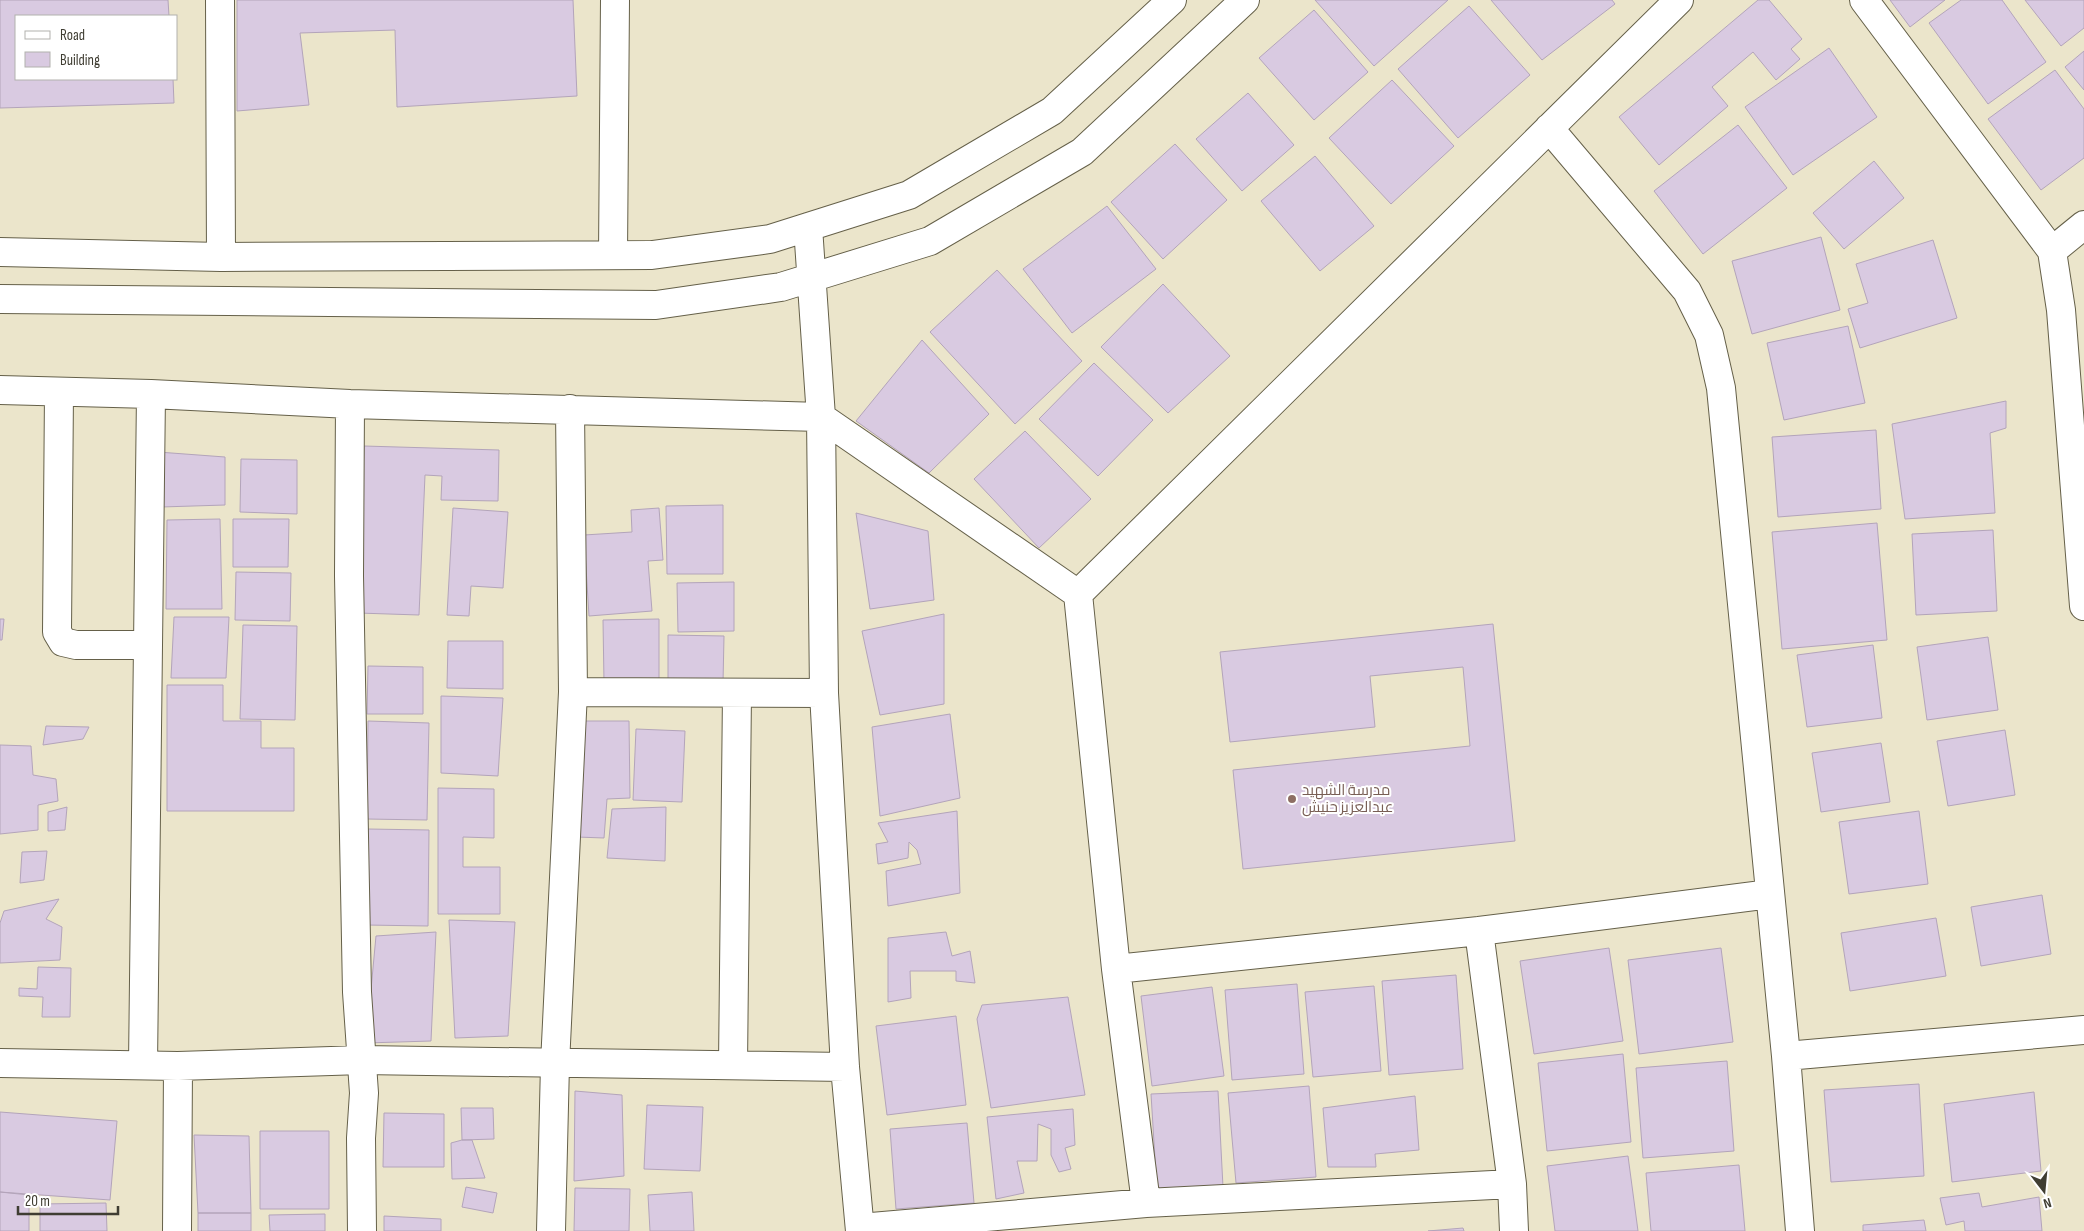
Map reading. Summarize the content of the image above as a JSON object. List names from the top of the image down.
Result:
{
  "places": ["مدرسة الشهيد عبدالعزيز حنيش"],
  "legend": ["Road", "Building"],
  "scale_bar": "20 m",
  "north": "bottom"
}
